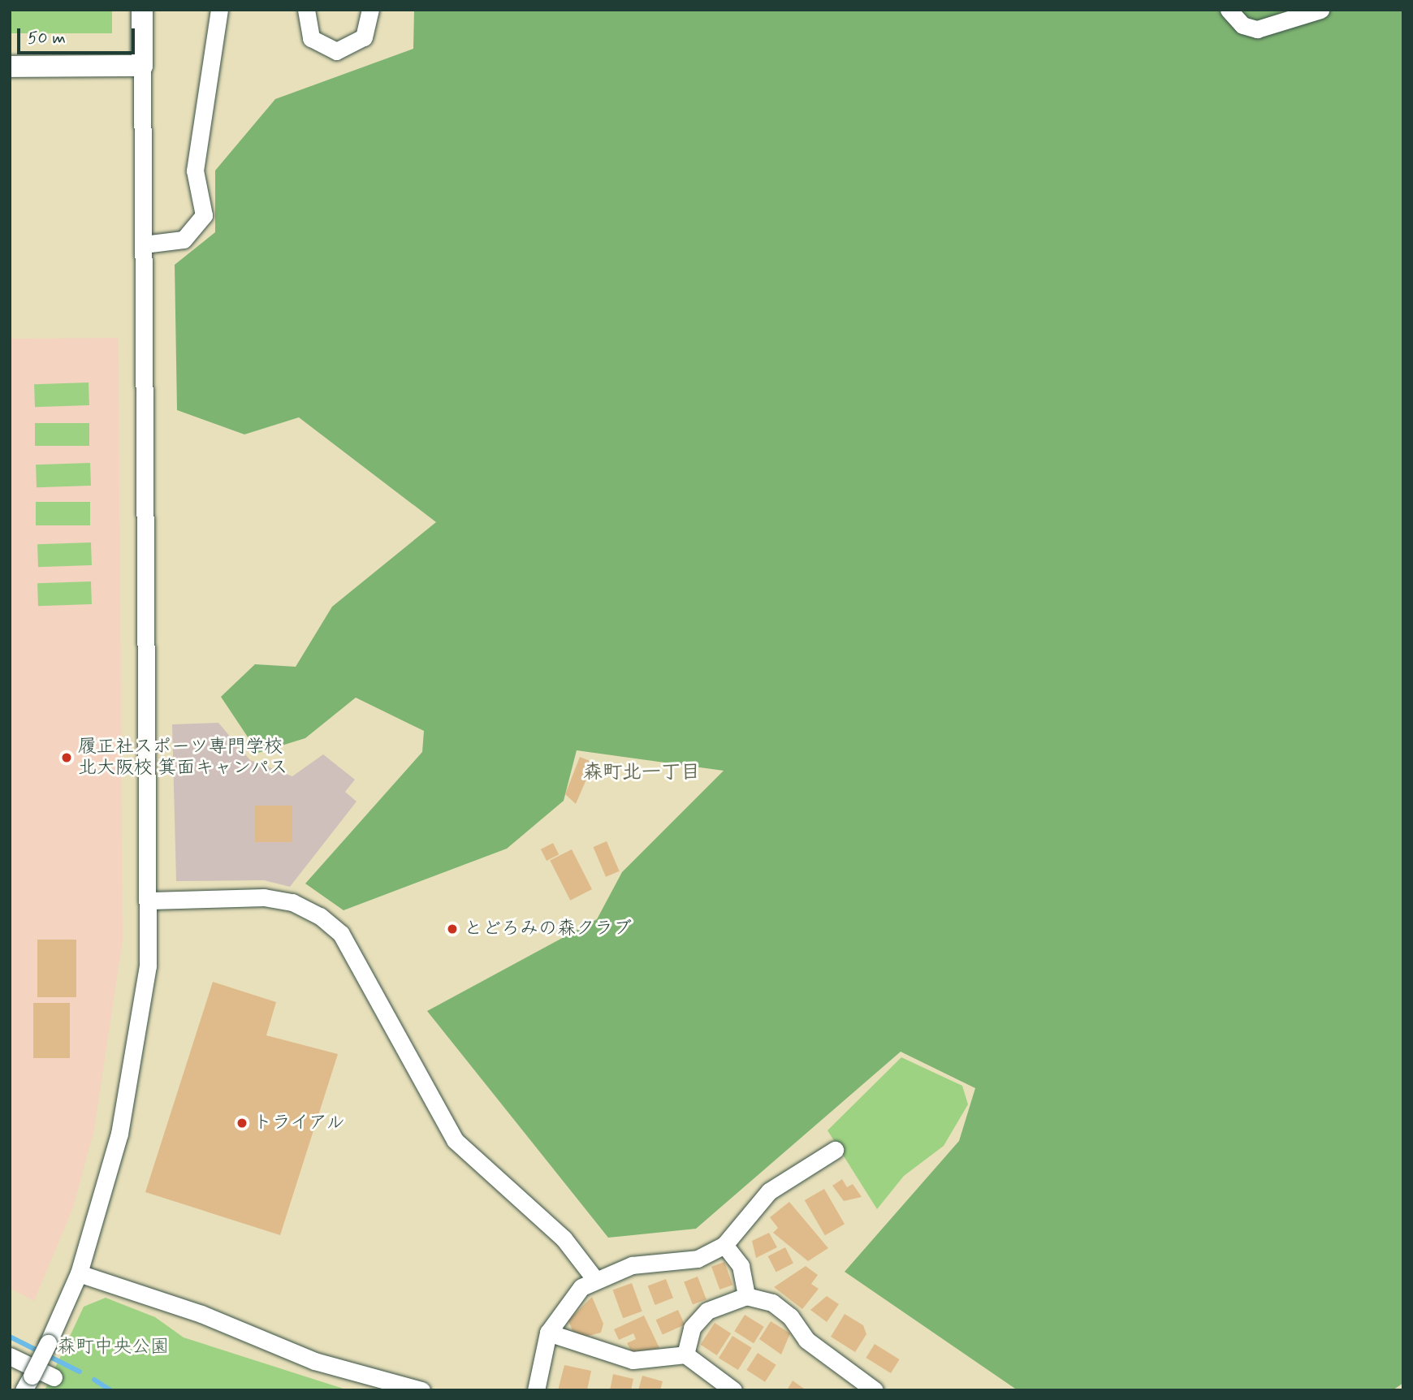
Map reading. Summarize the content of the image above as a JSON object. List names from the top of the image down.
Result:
{
  "districts": ["森町北一丁目"],
  "parks": ["森町中央公園"],
  "places": ["履正社スポーツ専門学校 北大阪校 箕面キャンパス", "とどろみの森クラブ", "トライアル"],
  "scale_bar": "50 m"
}
